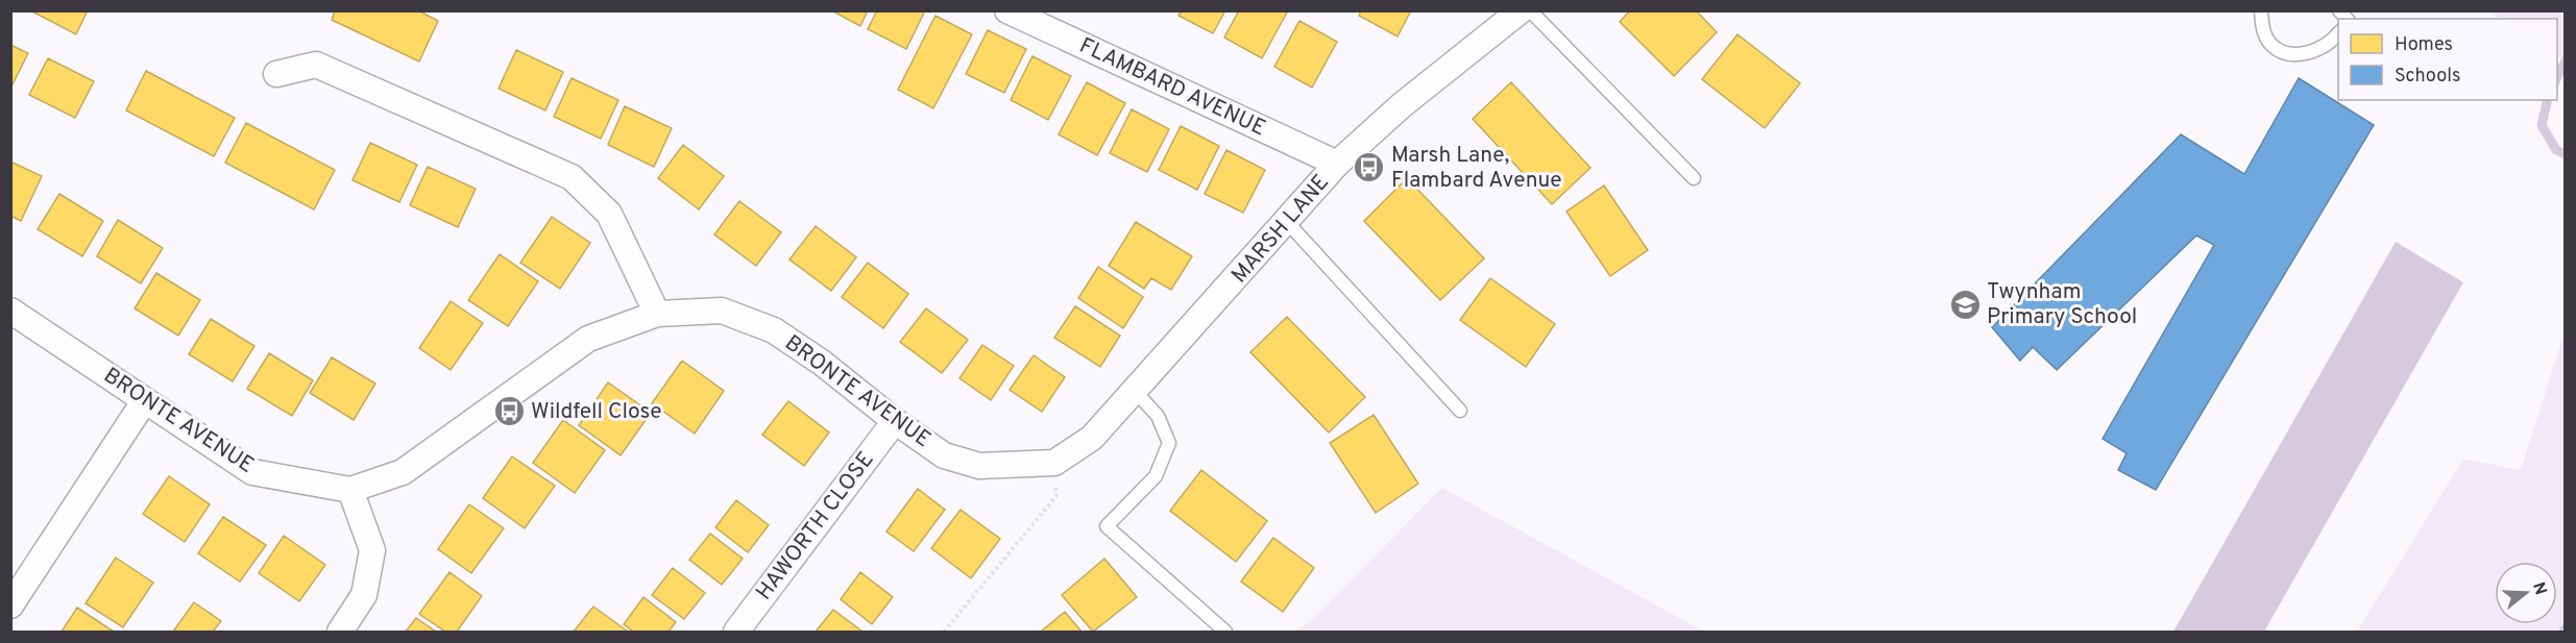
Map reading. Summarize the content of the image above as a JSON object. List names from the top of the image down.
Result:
{
  "streets": {
    "street": [
      "FLAMBARD AVENUE",
      "MARSH LANE",
      "BRONTE AVENUE",
      "HAWORTH CLOSE"
    ]
  },
  "crossings": [
    ["FLAMBARD AVENUE", "MARSH LANE"],
    ["MARSH LANE", "BRONTE AVENUE"],
    ["BRONTE AVENUE", "HAWORTH CLOSE"]
  ],
  "places": {
    "bus stop": ["Marsh Lane, Flambard Avenue", "Wildfell Close"],
    "school or university": ["Twynham Primary School"]
  },
  "legend": ["Homes", "Schools"],
  "north": "right"
}
